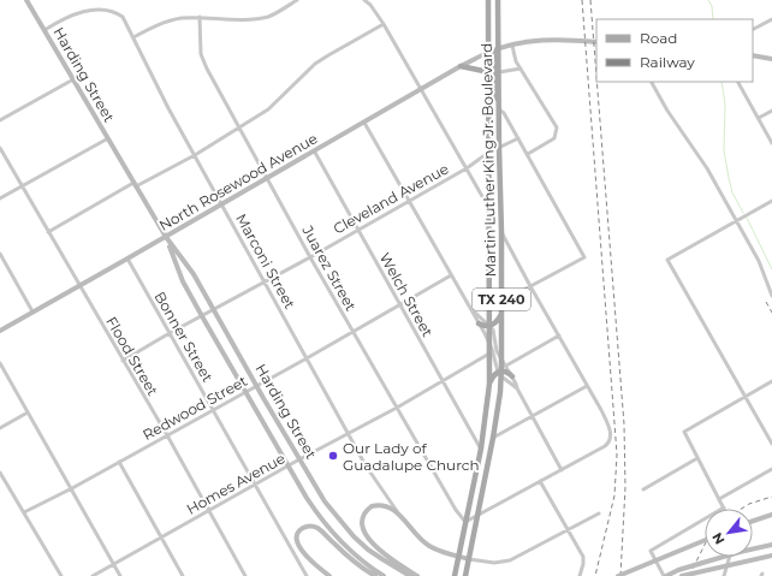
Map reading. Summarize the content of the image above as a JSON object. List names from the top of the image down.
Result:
{
  "streets": {
    "main road": ["Martin Luther King Jr. Boulevard", "TX 240"],
    "street": [
      "Harding Street",
      "North Rosewood Avenue",
      "Cleveland Avenue",
      "Marconi Street",
      "Juarez Street",
      "Welch Street",
      "Bonner Street",
      "Flood Street",
      "Redwood Street",
      "Homes Avenue"
    ]
  },
  "crossings": [
    ["Harding Street", "North Rosewood Avenue"],
    ["Harding Street", "Cleveland Avenue"],
    ["Harding Street", "Marconi Street"],
    ["Harding Street", "Redwood Street"],
    ["Harding Street", "Homes Avenue"],
    ["Martin Luther King Jr. Boulevard", "North Rosewood Avenue"],
    ["Martin Luther King Jr. Boulevard", "Cleveland Avenue"],
    ["Martin Luther King Jr. Boulevard", "Marconi Street"],
    ["Martin Luther King Jr. Boulevard", "Juarez Street"],
    ["Martin Luther King Jr. Boulevard", "Welch Street"],
    ["Martin Luther King Jr. Boulevard", "Homes Avenue"],
    ["North Rosewood Avenue", "Marconi Street"],
    ["North Rosewood Avenue", "Juarez Street"],
    ["North Rosewood Avenue", "Welch Street"],
    ["North Rosewood Avenue", "Bonner Street"],
    ["North Rosewood Avenue", "Flood Street"],
    ["Cleveland Avenue", "Marconi Street"],
    ["Cleveland Avenue", "Juarez Street"],
    ["Cleveland Avenue", "Welch Street"],
    ["Cleveland Avenue", "Bonner Street"],
    ["Cleveland Avenue", "Flood Street"],
    ["Marconi Street", "Redwood Street"],
    ["Marconi Street", "Homes Avenue"],
    ["Juarez Street", "Redwood Street"],
    ["Juarez Street", "Homes Avenue"],
    ["Welch Street", "Redwood Street"],
    ["Welch Street", "Homes Avenue"],
    ["Bonner Street", "Redwood Street"],
    ["Bonner Street", "Homes Avenue"],
    ["Flood Street", "Redwood Street"],
    ["Flood Street", "Homes Avenue"]
  ],
  "places": ["Our Lady of Guadalupe Church"],
  "legend": ["Road", "Railway"],
  "north": "bottom left"
}
